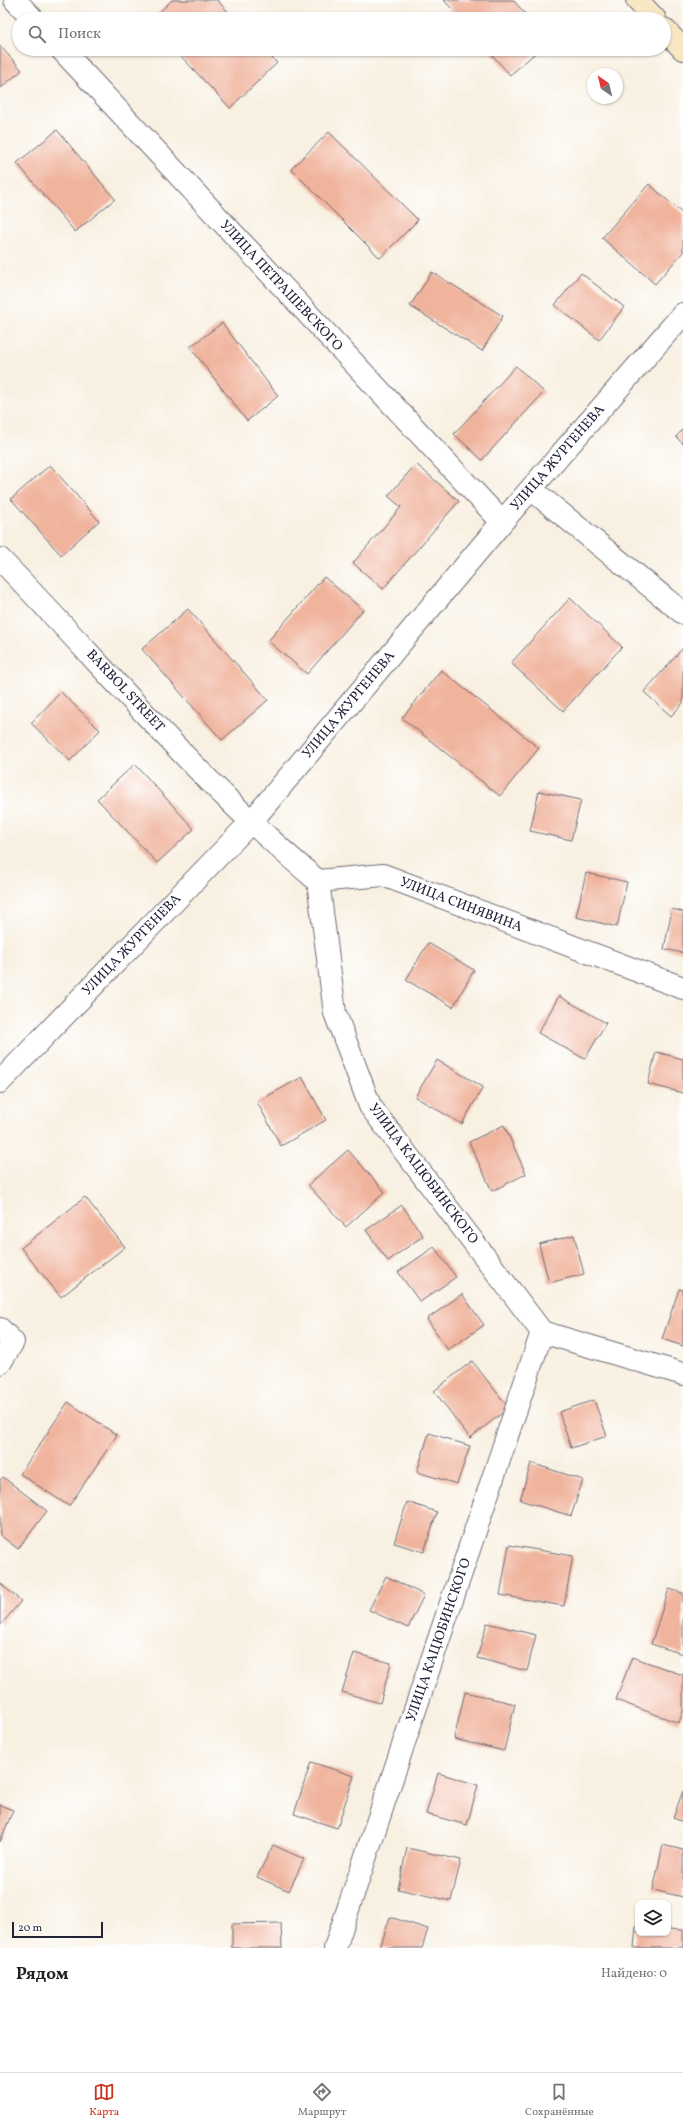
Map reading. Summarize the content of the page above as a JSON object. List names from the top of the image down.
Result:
{
  "streets": {
    "street": [
      "УЛИЦА ПЕТРАШЕВСКОГО",
      "УЛИЦА ЖУРГЕНЕВА",
      "BARBOL STREET",
      "УЛИЦА СИНЯВИНА",
      "УЛИЦА КАЦЮБИНСКОГО"
    ]
  },
  "crossings": [
    ["УЛИЦА ПЕТРАШЕВСКОГО", "УЛИЦА ЖУРГЕНЕВА"],
    ["УЛИЦА ЖУРГЕНЕВА", "BARBOL STREET"],
    ["УЛИЦА СИНЯВИНА", "УЛИЦА КАЦЮБИНСКОГО"]
  ],
  "scale_bar": "20 m",
  "north": "top left",
  "page": {
    "search": "Поиск",
    "scale": "20 m",
    "heading": ["Рядом", "Найдено: 0"],
    "nav": ["Карта", "Маршрут", "Сохранённые"]
  }
}
